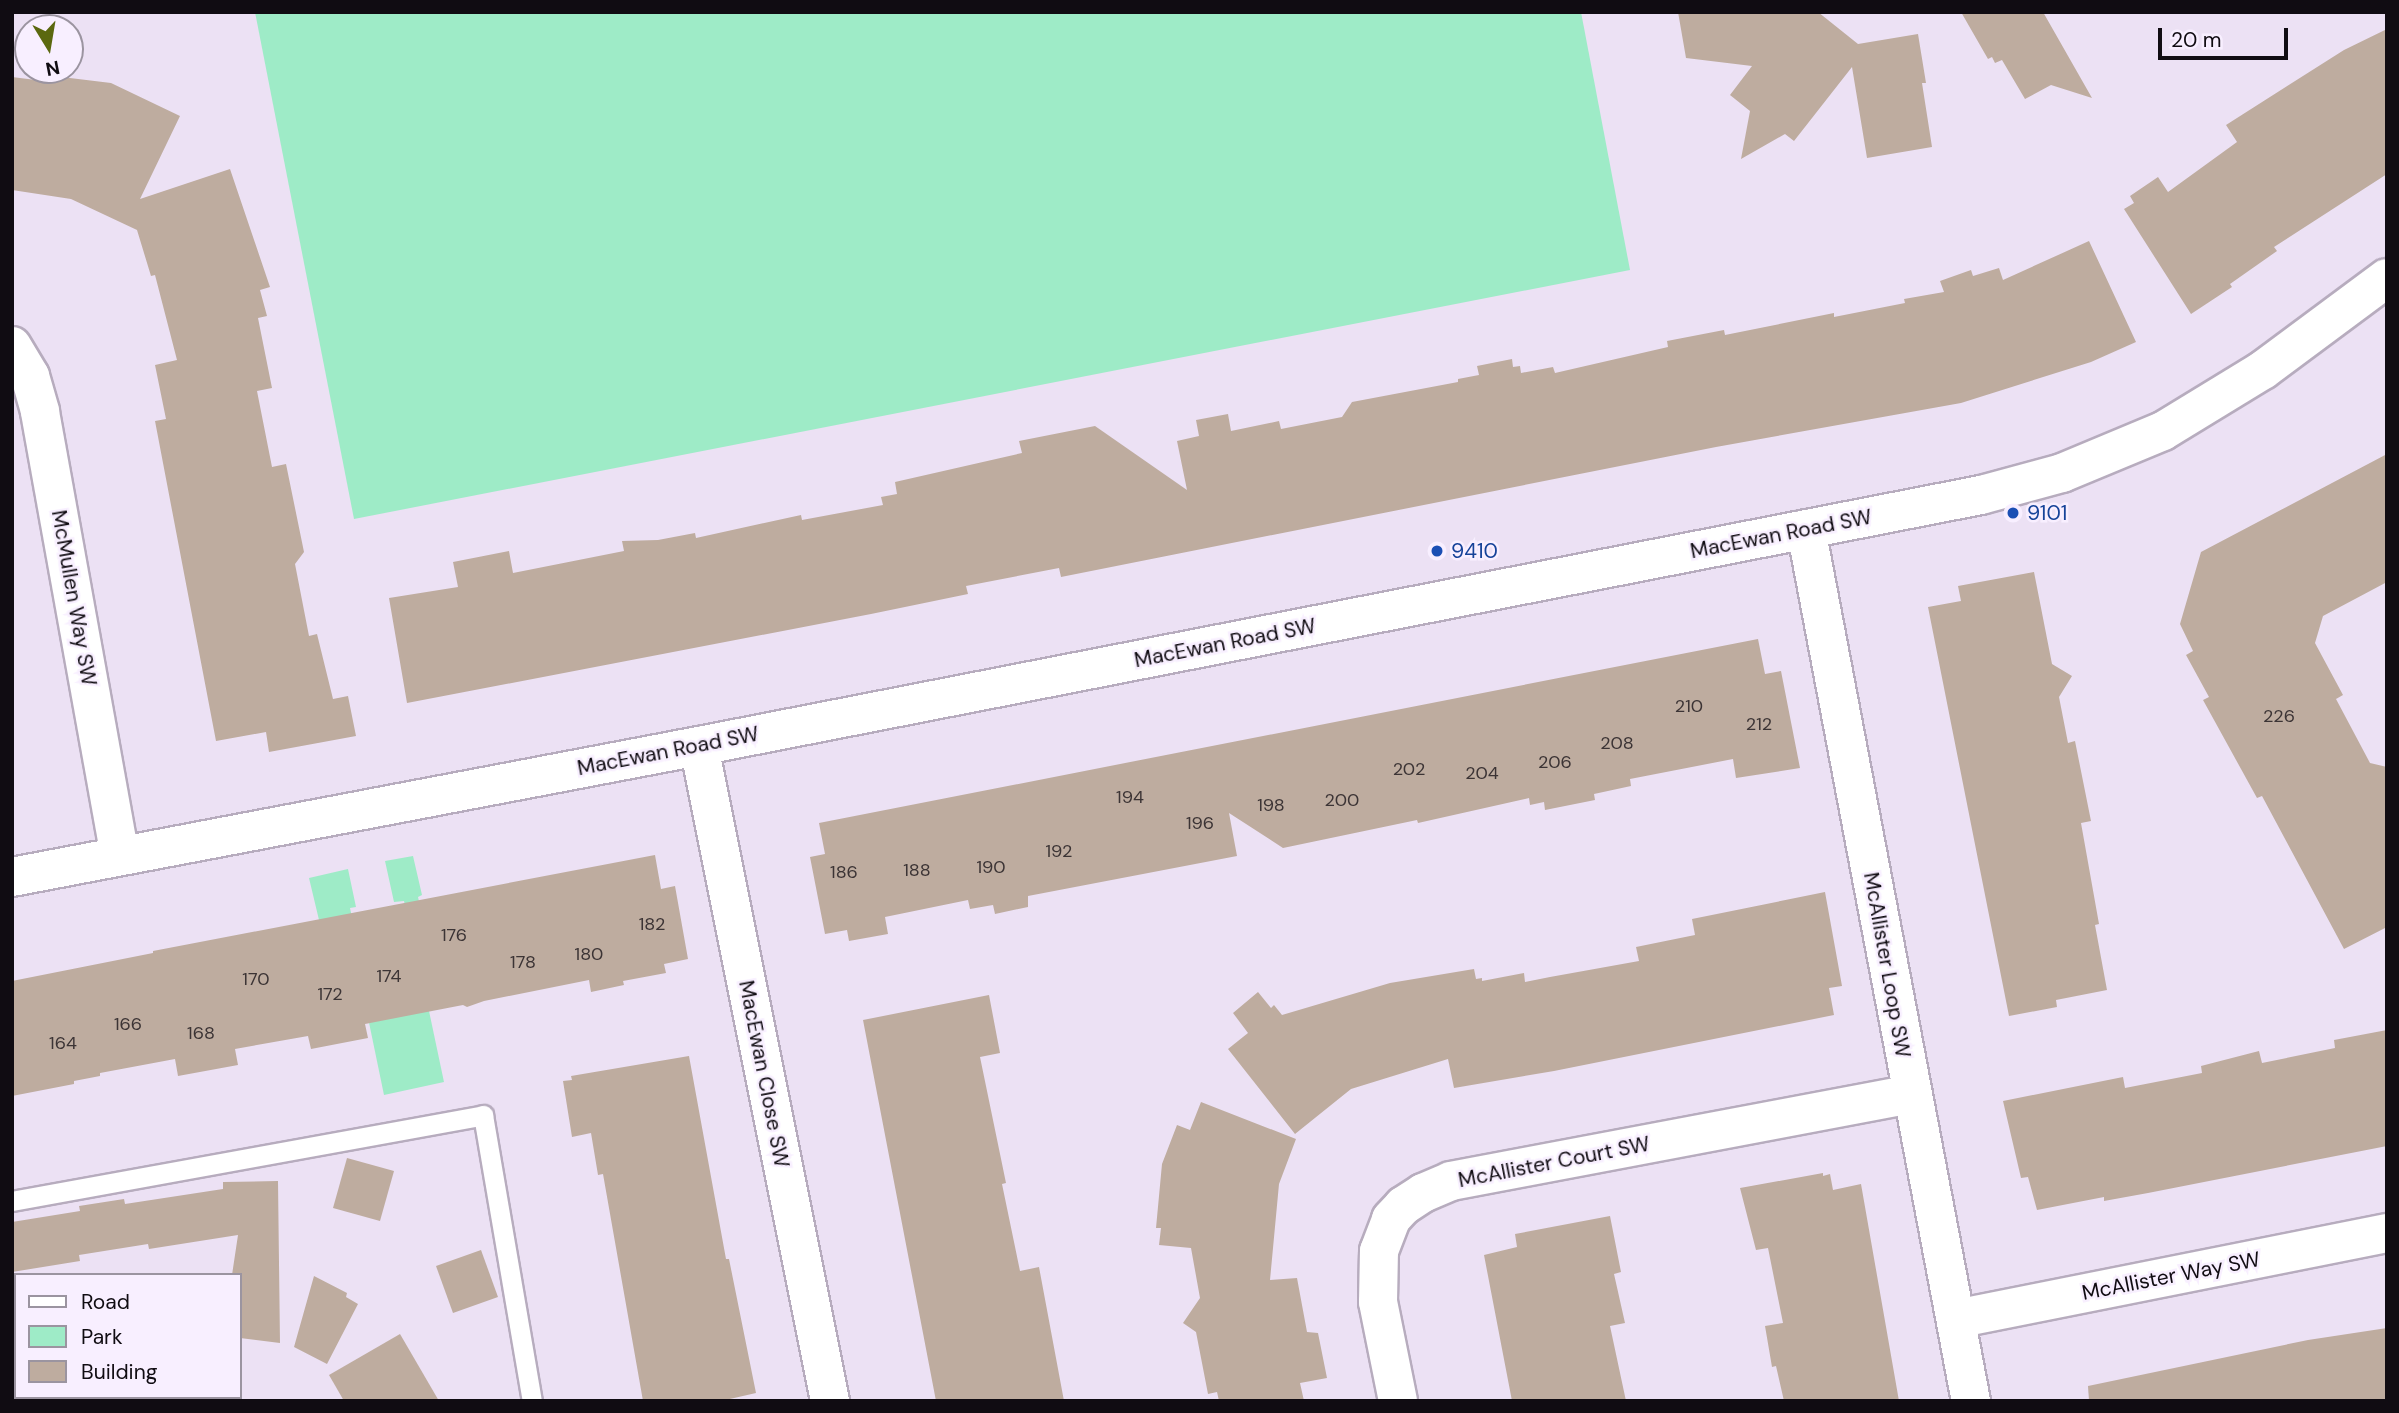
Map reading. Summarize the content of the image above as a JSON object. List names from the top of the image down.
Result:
{
  "streets": {
    "street": [
      "MacEwan Road SW",
      "McMullen Way SW",
      "McAllister Loop SW",
      "MacEwan Close SW",
      "McAllister Court SW",
      "McAllister Way SW"
    ]
  },
  "crossings": [
    ["MacEwan Road SW", "McMullen Way SW"],
    ["MacEwan Road SW", "McAllister Loop SW"],
    ["MacEwan Road SW", "MacEwan Close SW"],
    ["McAllister Loop SW", "McAllister Court SW"],
    ["McAllister Loop SW", "McAllister Way SW"]
  ],
  "places": ["9101", "9410"],
  "house_numbers": [
    "210",
    "226",
    "212",
    "208",
    "206",
    "202",
    "204",
    "194",
    "200",
    "198",
    "196",
    "192",
    "190",
    "188",
    "186",
    "182",
    "176",
    "180",
    "178",
    "174",
    "170",
    "172",
    "166",
    "168",
    "164"
  ],
  "legend": ["Road", "Park", "Building"],
  "scale_bar": "20 m",
  "north": "bottom"
}
